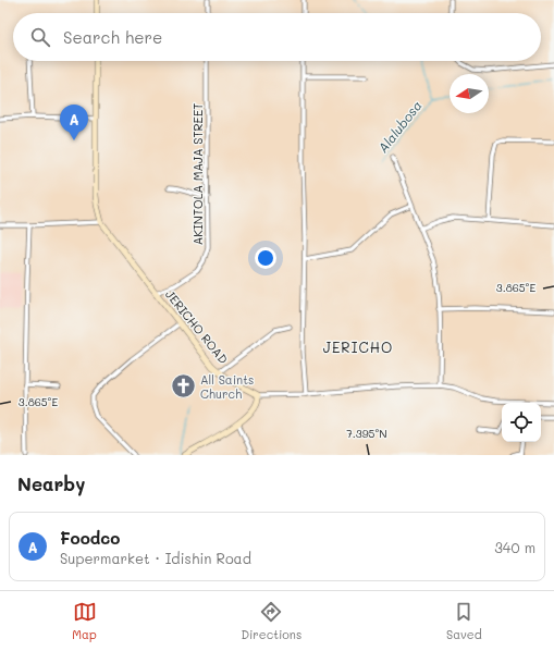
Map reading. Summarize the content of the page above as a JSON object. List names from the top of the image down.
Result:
{
  "streets": {
    "street": ["AKINTOLA MAJA STREET", "JERICHO ROAD"]
  },
  "crossings": [
    ["AKINTOLA MAJA STREET", "JERICHO ROAD"]
  ],
  "districts": ["JERICHO"],
  "water": ["Alalubosa"],
  "places": {
    "church": ["All Saints Church"]
  },
  "north": "left",
  "page": {
    "search": "Search here",
    "pins": "A",
    "heading": "Nearby",
    "list": [
      {
        "mark": "A",
        "name": "Foodco",
        "note": "Supermarket · Idishin Road",
        "value": "340 m"
      }
    ],
    "nav": ["Map", "Directions", "Saved"]
  },
  "coordinates": ["3.865°E", "7.395°N"]
}
